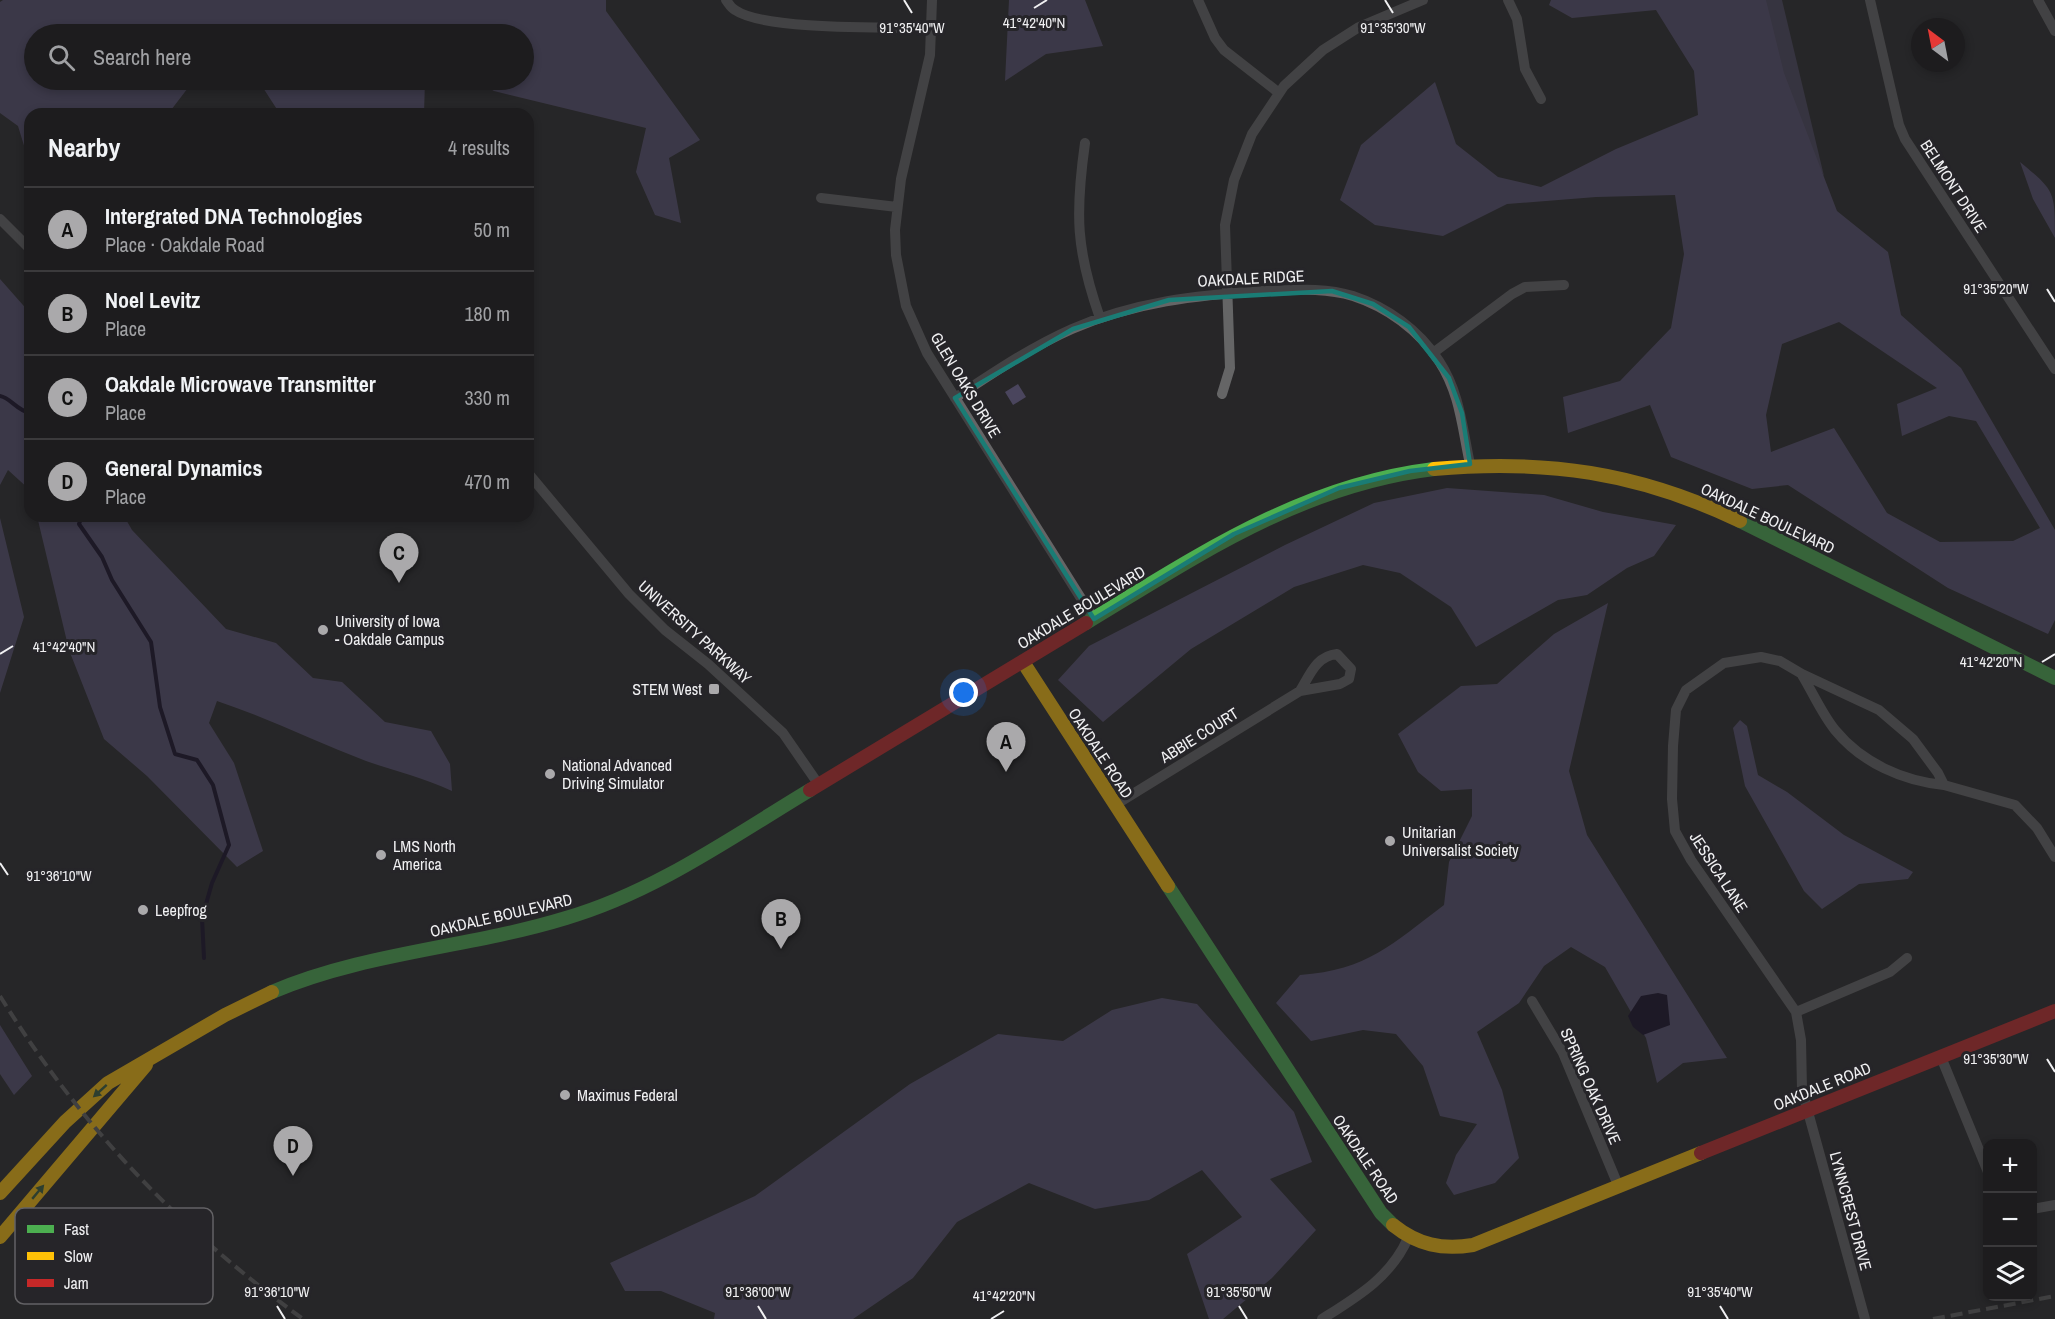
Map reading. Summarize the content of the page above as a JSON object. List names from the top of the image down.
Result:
{
  "streets": {
    "main road": ["OAKDALE BOULEVARD", "OAKDALE ROAD"],
    "street": [
      "BELMONT DRIVE",
      "OAKDALE RIDGE",
      "GLEN OAKS DRIVE",
      "UNIVERSITY PARKWAY",
      "ABBIE COURT",
      "JESSICA LANE",
      "SPRING OAK DRIVE",
      "LYNNCREST DRIVE"
    ]
  },
  "crossings": [
    ["OAKDALE RIDGE", "GLEN OAKS DRIVE"],
    ["OAKDALE RIDGE", "OAKDALE BOULEVARD"],
    ["GLEN OAKS DRIVE", "OAKDALE BOULEVARD"],
    ["OAKDALE BOULEVARD", "UNIVERSITY PARKWAY"],
    ["OAKDALE BOULEVARD", "OAKDALE ROAD"],
    ["ABBIE COURT", "OAKDALE ROAD"],
    ["OAKDALE ROAD", "JESSICA LANE"],
    ["OAKDALE ROAD", "SPRING OAK DRIVE"],
    ["OAKDALE ROAD", "LYNNCREST DRIVE"],
    ["JESSICA LANE", "LYNNCREST DRIVE"]
  ],
  "places": {
    "other": [
      "University of Iowa - Oakdale Campus",
      "National Advanced Driving Simulator",
      "Unitarian Universalist Society",
      "LMS North America",
      "Leepfrog",
      "Maximus Federal"
    ],
    "transit": ["STEM West"]
  },
  "legend": ["Fast", "Slow", "Jam"],
  "north": "top left",
  "page": {
    "search": "Search here",
    "heading": ["Nearby", "4 results"],
    "list": [
      {
        "mark": "A",
        "name": "Intergrated DNA Technologies",
        "note": "Place · Oakdale Road",
        "value": "50 m"
      },
      {
        "mark": "B",
        "name": "Noel Levitz",
        "note": "Place",
        "value": "180 m"
      },
      {
        "mark": "C",
        "name": "Oakdale Microwave Transmitter",
        "note": "Place",
        "value": "330 m"
      },
      {
        "mark": "D",
        "name": "General Dynamics",
        "note": "Place",
        "value": "470 m"
      }
    ],
    "pins": [
      "C",
      "A",
      "B",
      "D"
    ],
    "map_buttons": ["+", "−"]
  },
  "coordinates": [
    "41°42'40\"N",
    "91°35'40\"W",
    "91°35'30\"W",
    "91°35'20\"W",
    "41°42'20\"N",
    "91°36'10\"W",
    "91°36'00\"W",
    "91°35'50\"W"
  ]
}
